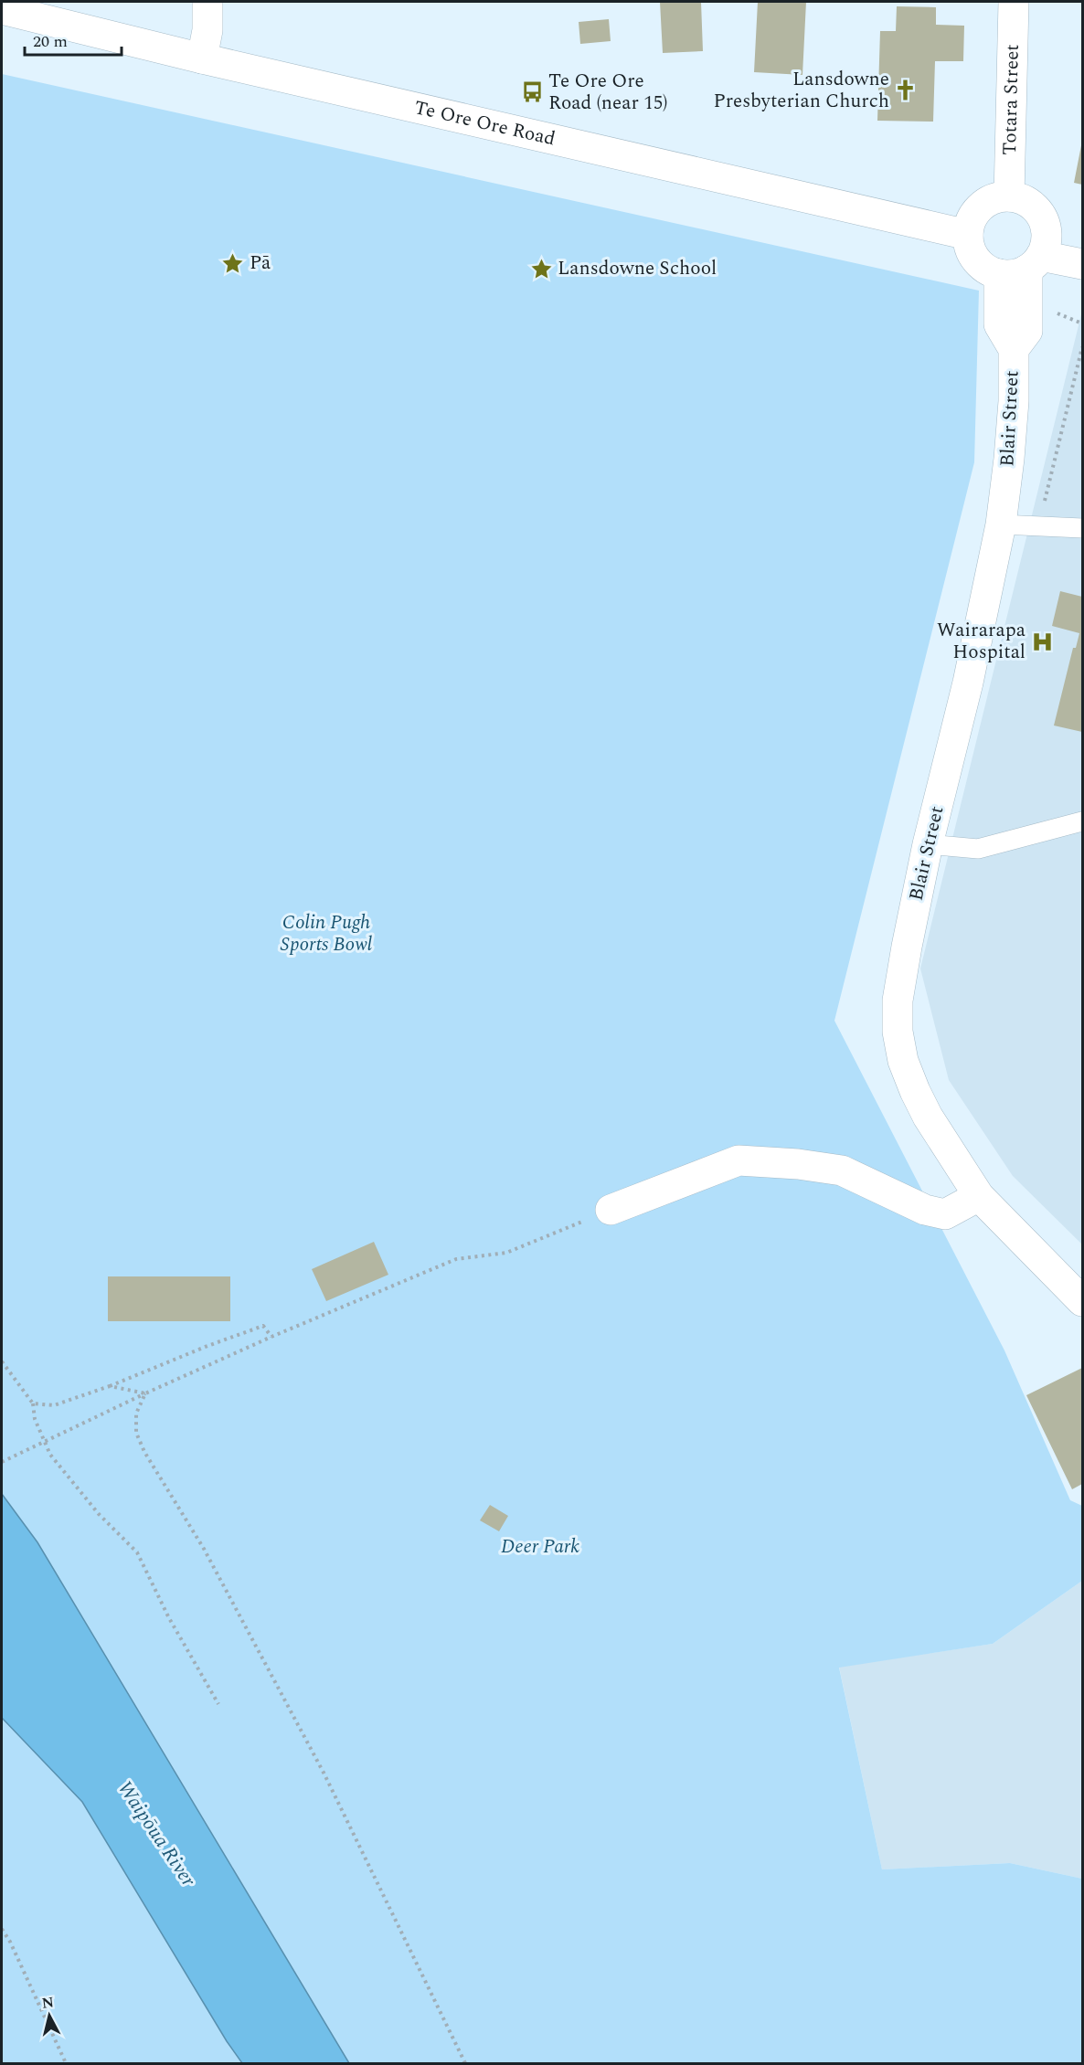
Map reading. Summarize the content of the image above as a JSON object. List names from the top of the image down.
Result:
{
  "streets": {
    "street": ["Totara Street", "Te Ore Ore Road", "Blair Street"]
  },
  "crossings": [
    ["Totara Street", "Te Ore Ore Road"],
    ["Totara Street", "Blair Street"],
    ["Te Ore Ore Road", "Blair Street"]
  ],
  "water": ["Waipōua River"],
  "parks": ["Colin Pugh Sports Bowl", "Deer Park"],
  "places": {
    "church": ["Lansdowne Presbyterian Church"],
    "bus stop": ["Te Ore Ore Road (near 15)"],
    "place": ["Pā", "Lansdowne School"],
    "hospital": ["Wairarapa Hospital"]
  },
  "scale_bar": "20 m",
  "north": "top"
}
